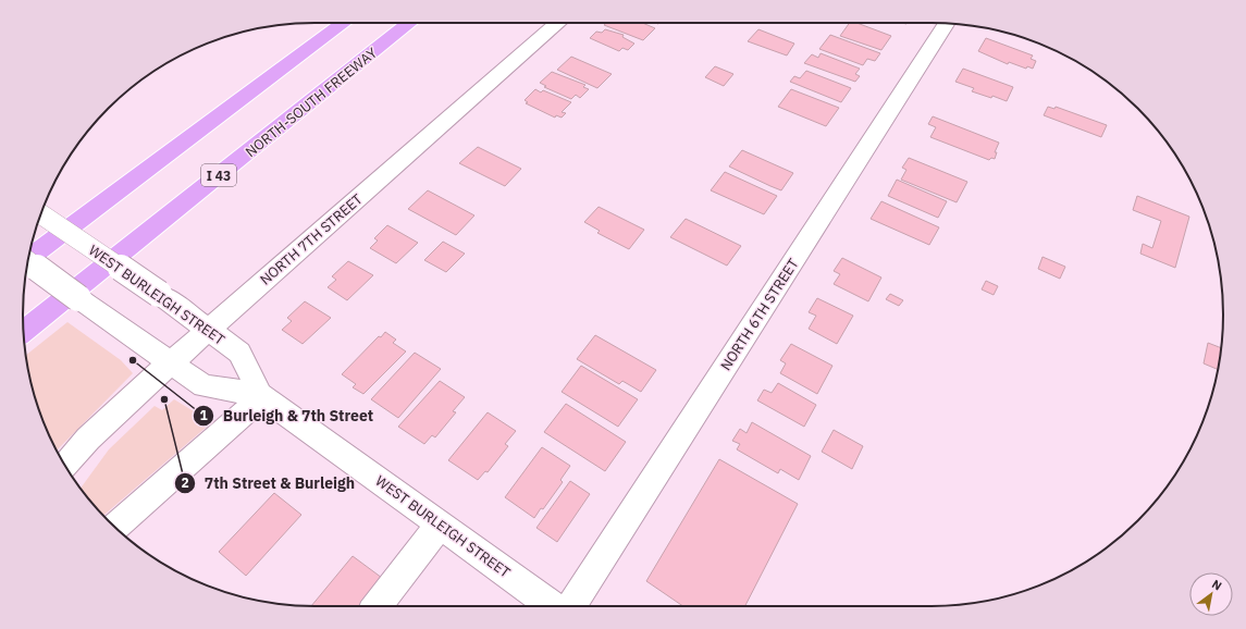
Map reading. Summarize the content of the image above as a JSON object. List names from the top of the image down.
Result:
{
  "streets": {
    "highway": ["NORTH-SOUTH FREEWAY", "I 43"],
    "street": ["NORTH 7TH STREET", "WEST BURLEIGH STREET", "NORTH 6TH STREET"]
  },
  "crossings": [
    ["NORTH 7TH STREET", "WEST BURLEIGH STREET"]
  ],
  "places": ["Burleigh & 7th Street", "7th Street & Burleigh"],
  "north": "top right"
}
